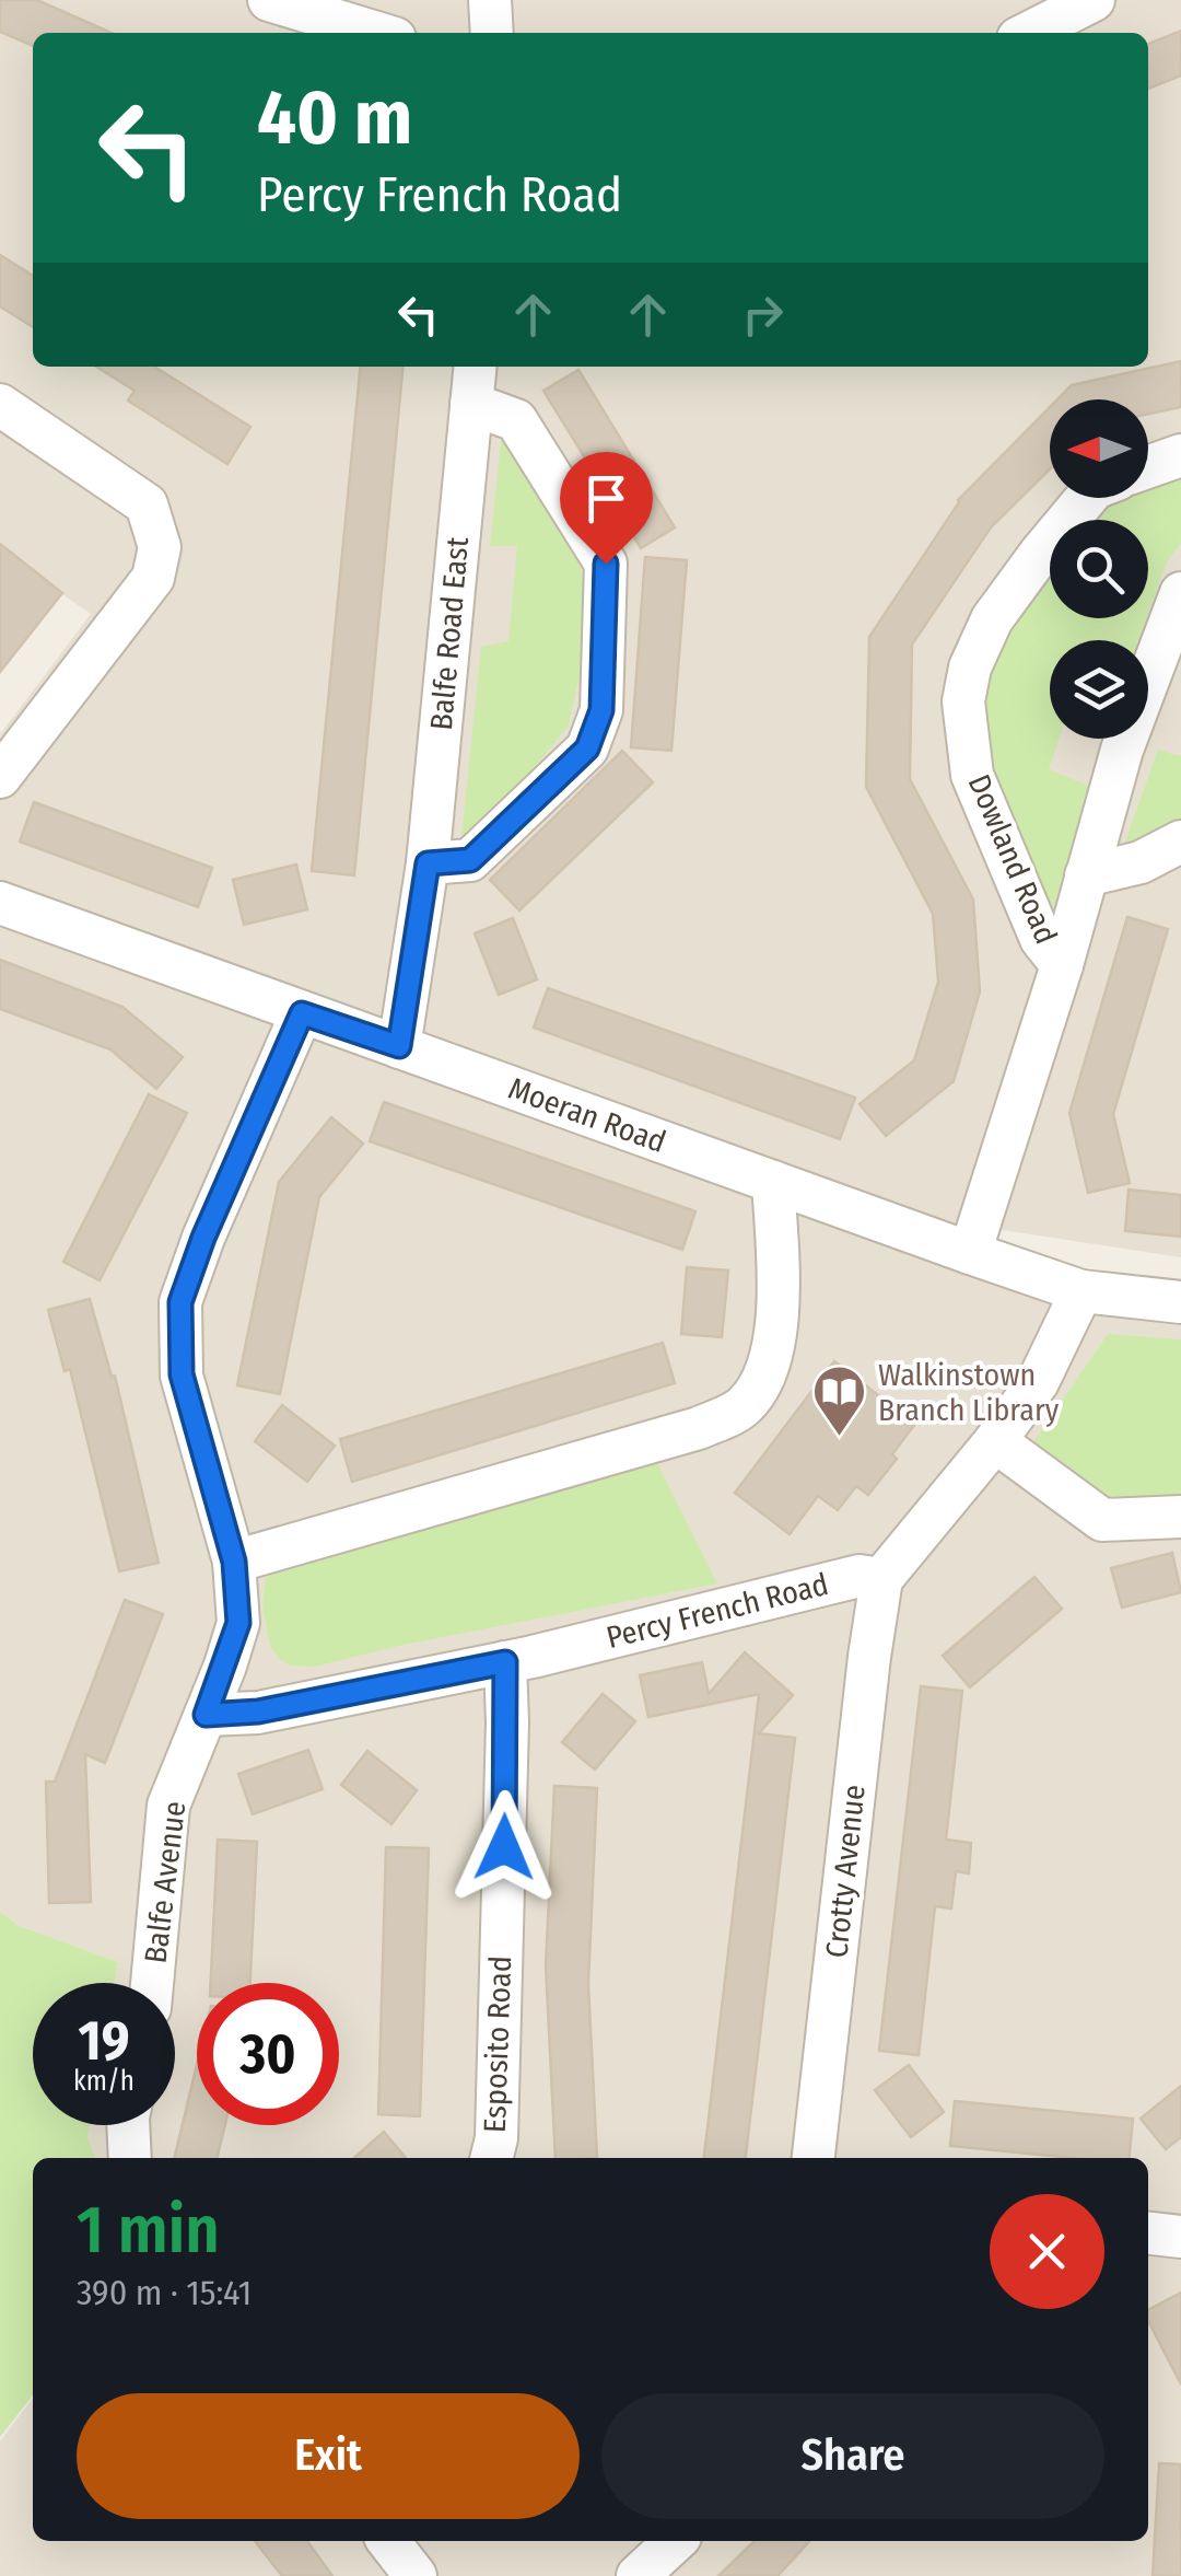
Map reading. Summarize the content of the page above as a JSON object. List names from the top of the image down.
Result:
{
  "streets": {
    "street": [
      "Balfe Road East",
      "Dowland Road",
      "Moeran Road",
      "Percy French Road",
      "Crotty Avenue",
      "Balfe Avenue",
      "Esposito Road"
    ]
  },
  "crossings": [
    ["Balfe Road East", "Moeran Road"],
    ["Dowland Road", "Moeran Road"],
    ["Moeran Road", "Balfe Avenue"],
    ["Percy French Road", "Crotty Avenue"],
    ["Percy French Road", "Balfe Avenue"],
    ["Percy French Road", "Esposito Road"]
  ],
  "places": {
    "library": ["Walkinstown Branch Library"]
  },
  "north": "left",
  "page": {
    "turn": ["40 m", "Percy French Road"],
    "speed": "19 km/h",
    "limit": "30",
    "heading": ["1 min", "390 m · 15:41"],
    "buttons": ["Exit", "Share"]
  }
}
